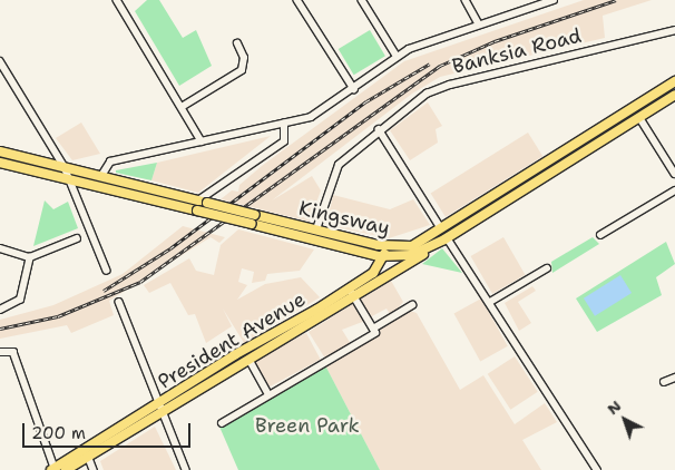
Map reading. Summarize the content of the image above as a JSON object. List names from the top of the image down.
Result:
{
  "streets": {
    "main road": ["Kingsway", "President Avenue"],
    "street": ["Banksia Road"]
  },
  "crossings": [
    ["Banksia Road", "Kingsway"],
    ["Kingsway", "President Avenue"]
  ],
  "parks": ["Breen Park"],
  "scale_bar": "200 m",
  "north": "top left"
}
